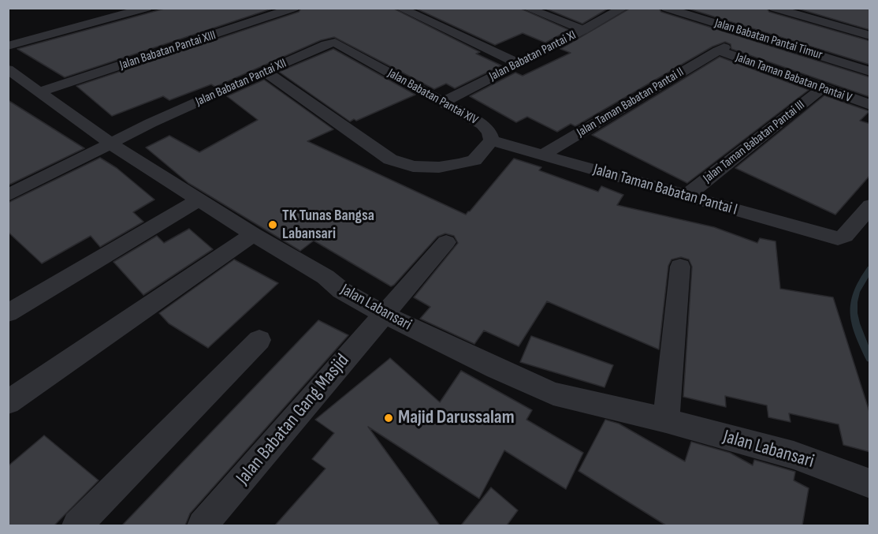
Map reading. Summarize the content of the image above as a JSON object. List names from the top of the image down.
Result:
{
  "streets": {
    "street": [
      "Jalan Babatan Pantai Timur",
      "Jalan Babatan Pantai XIII",
      "Jalan Babatan Pantai XI",
      "Jalan Taman Babatan Pantai V",
      "Jalan Babatan Pantai XII",
      "Jalan Babatan Pantai XIV",
      "Jalan Taman Babatan Pantai II",
      "Jalan Taman Babatan Pantai III",
      "Jalan Taman Babatan Pantai I",
      "Jalan Labansari",
      "Jalan Babatan Gang Masjid"
    ]
  },
  "crossings": [
    ["Jalan Babatan Pantai XIII", "Jalan Labansari"],
    ["Jalan Babatan Pantai XI", "Jalan Babatan Pantai XIV"],
    ["Jalan Taman Babatan Pantai V", "Jalan Taman Babatan Pantai II"],
    ["Jalan Taman Babatan Pantai V", "Jalan Taman Babatan Pantai III"],
    ["Jalan Babatan Pantai XII", "Jalan Babatan Pantai XIV"],
    ["Jalan Babatan Pantai XII", "Jalan Labansari"],
    ["Jalan Babatan Pantai XIV", "Jalan Taman Babatan Pantai I"],
    ["Jalan Taman Babatan Pantai II", "Jalan Taman Babatan Pantai I"],
    ["Jalan Taman Babatan Pantai III", "Jalan Taman Babatan Pantai I"],
    ["Jalan Labansari", "Jalan Babatan Gang Masjid"]
  ],
  "places": ["TK Tunas Bangsa Labansari", "Majid Darussalam"]
}
